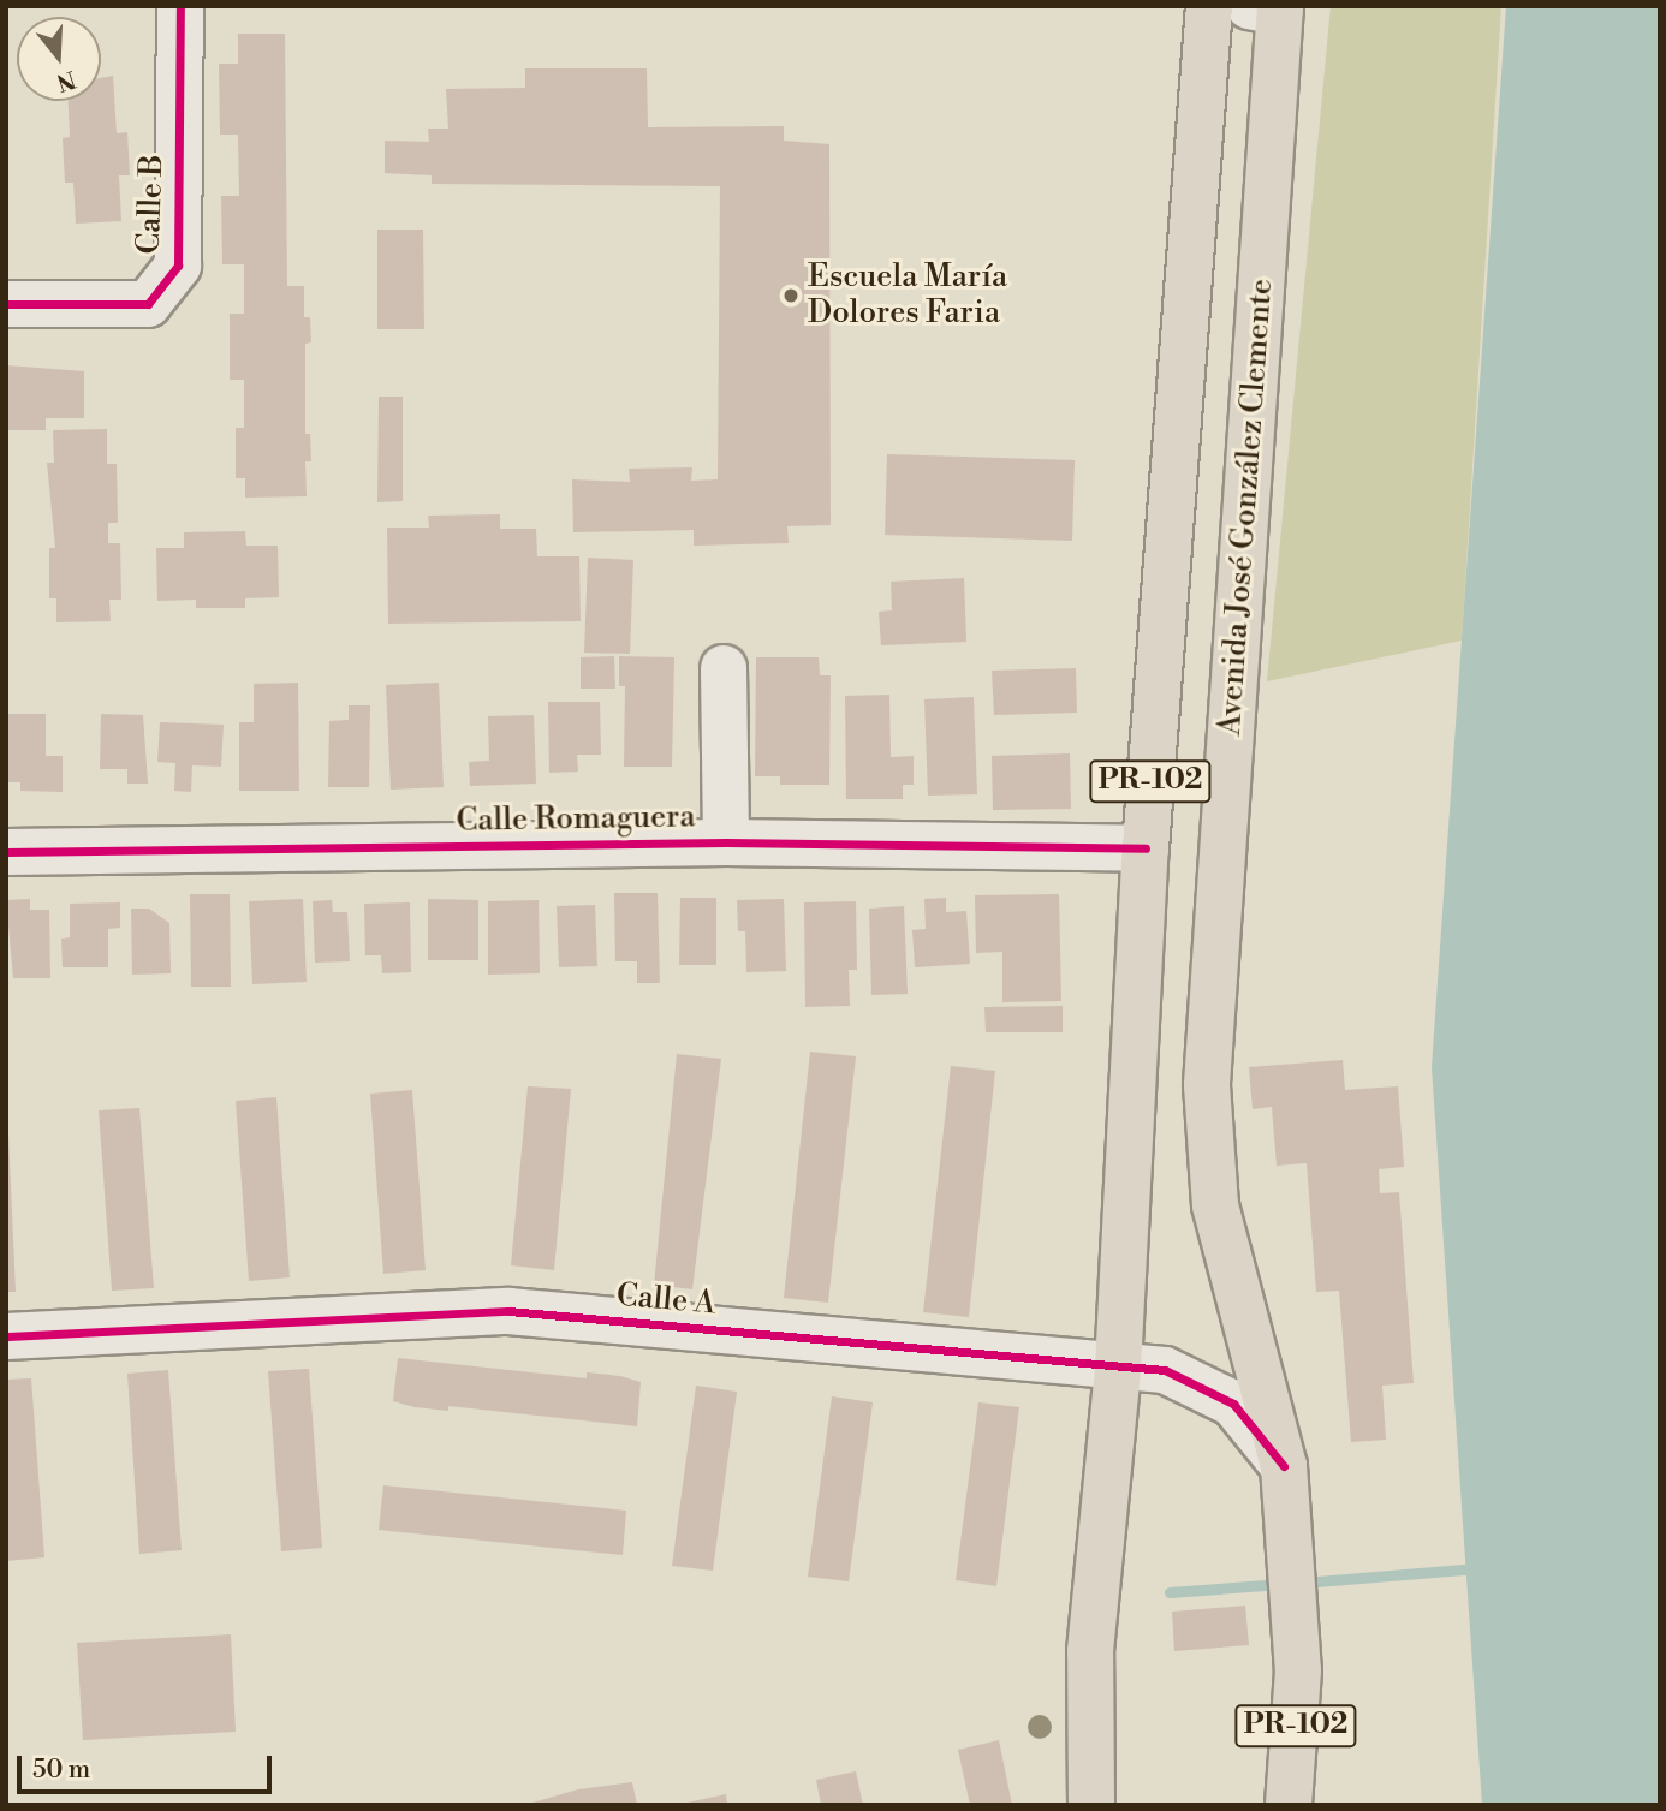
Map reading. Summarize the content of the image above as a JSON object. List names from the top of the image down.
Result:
{
  "streets": {
    "main road": ["Avenida José González Clemente", "PR-102"],
    "street": ["Calle B", "Calle Romaguera", "Calle A"]
  },
  "crossings": [
    ["Avenida José González Clemente", "Calle A"],
    ["PR-102", "Calle Romaguera"],
    ["PR-102", "Calle A"]
  ],
  "places": ["Escuela María Dolores Faria"],
  "scale_bar": "50 m",
  "north": "bottom"
}
